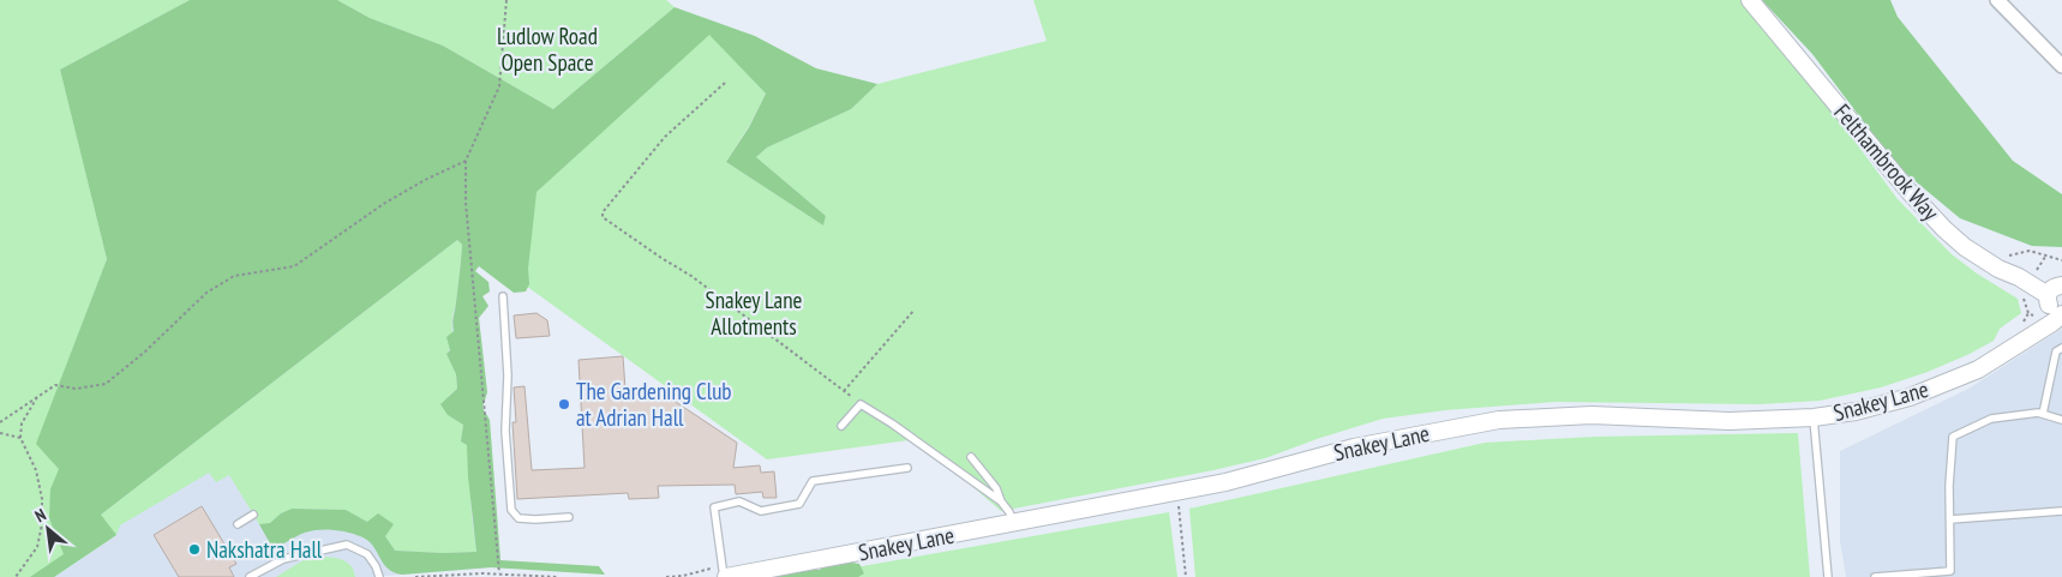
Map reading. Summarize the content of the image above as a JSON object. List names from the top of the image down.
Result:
{
  "streets": {
    "street": ["Felthambrook Way", "Snakey Lane"]
  },
  "crossings": [
    ["Felthambrook Way", "Snakey Lane"]
  ],
  "parks": ["Ludlow Road Open Space", "Snakey Lane Allotments"],
  "places": ["The Gardening Club at Adrian Hall", "Nakshatra Hall"],
  "north": "top left"
}
